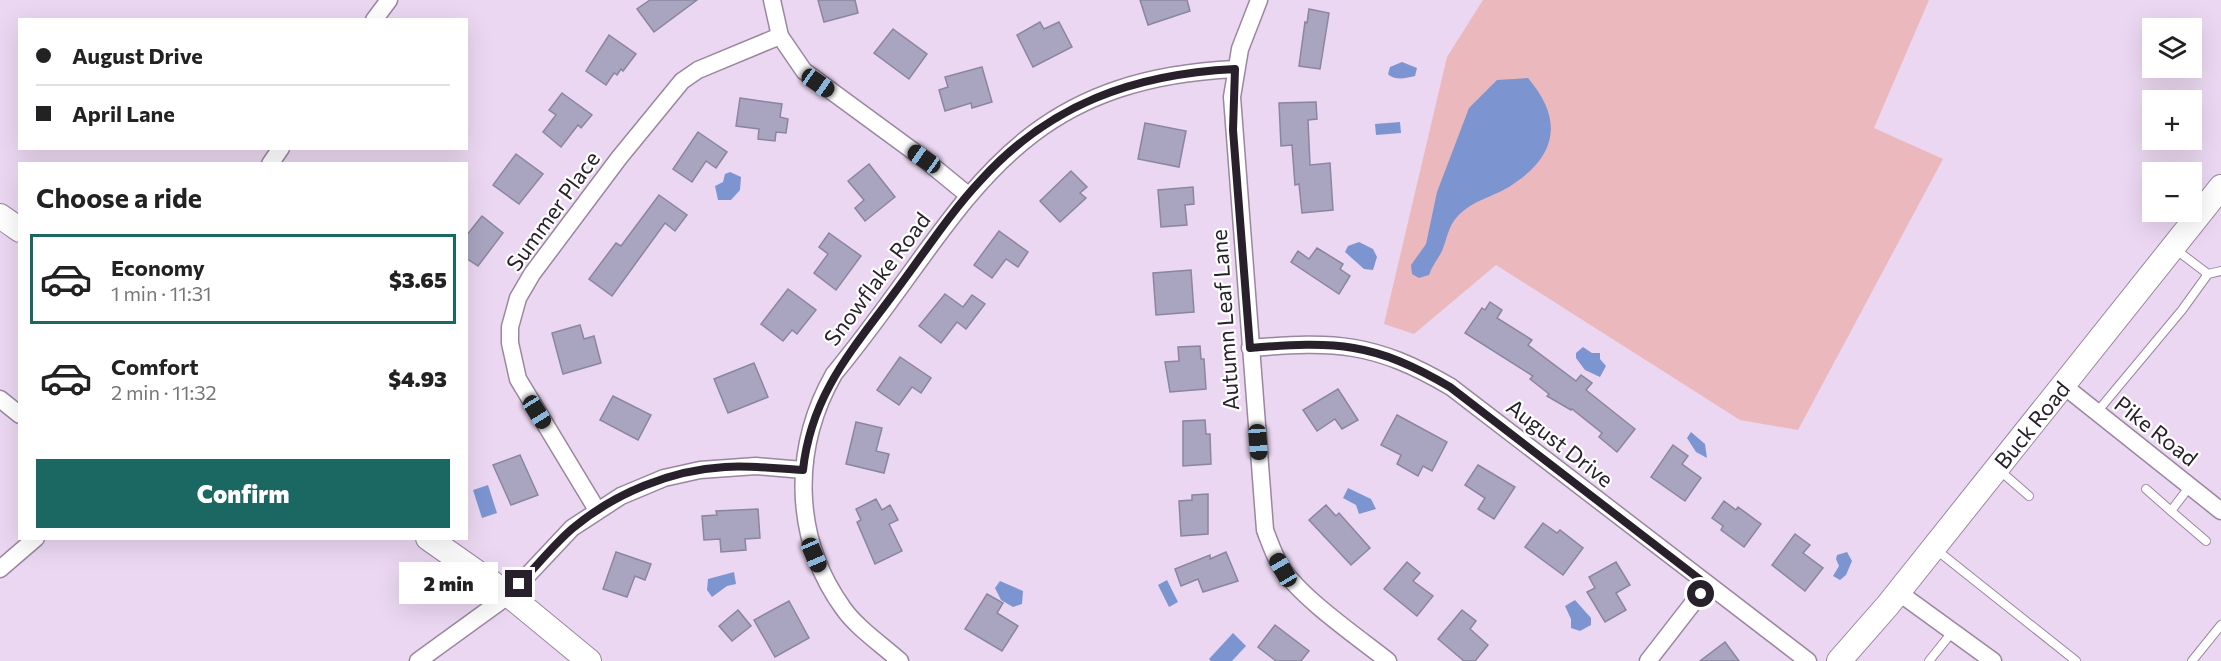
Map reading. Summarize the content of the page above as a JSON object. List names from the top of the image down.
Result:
{
  "streets": {
    "street": [
      "Summer Place",
      "Snowflake Road",
      "Autumn Leaf Lane",
      "Buck Road",
      "Pike Road",
      "August Drive"
    ]
  },
  "crossings": [
    ["Snowflake Road", "Autumn Leaf Lane"],
    ["Autumn Leaf Lane", "August Drive"],
    ["Buck Road", "Pike Road"]
  ],
  "page": {
    "map_buttons": ["+", "−"],
    "banner": ["August Drive", "April Lane"],
    "heading": "Choose a ride",
    "list": [
      {
        "name": "Economy",
        "note": "1 min · 11:31",
        "value": "$3.65"
      },
      {
        "name": "Comfort",
        "note": "2 min · 11:32",
        "value": "$4.93"
      }
    ],
    "buttons": "Confirm",
    "bubble": "2 min"
  }
}
